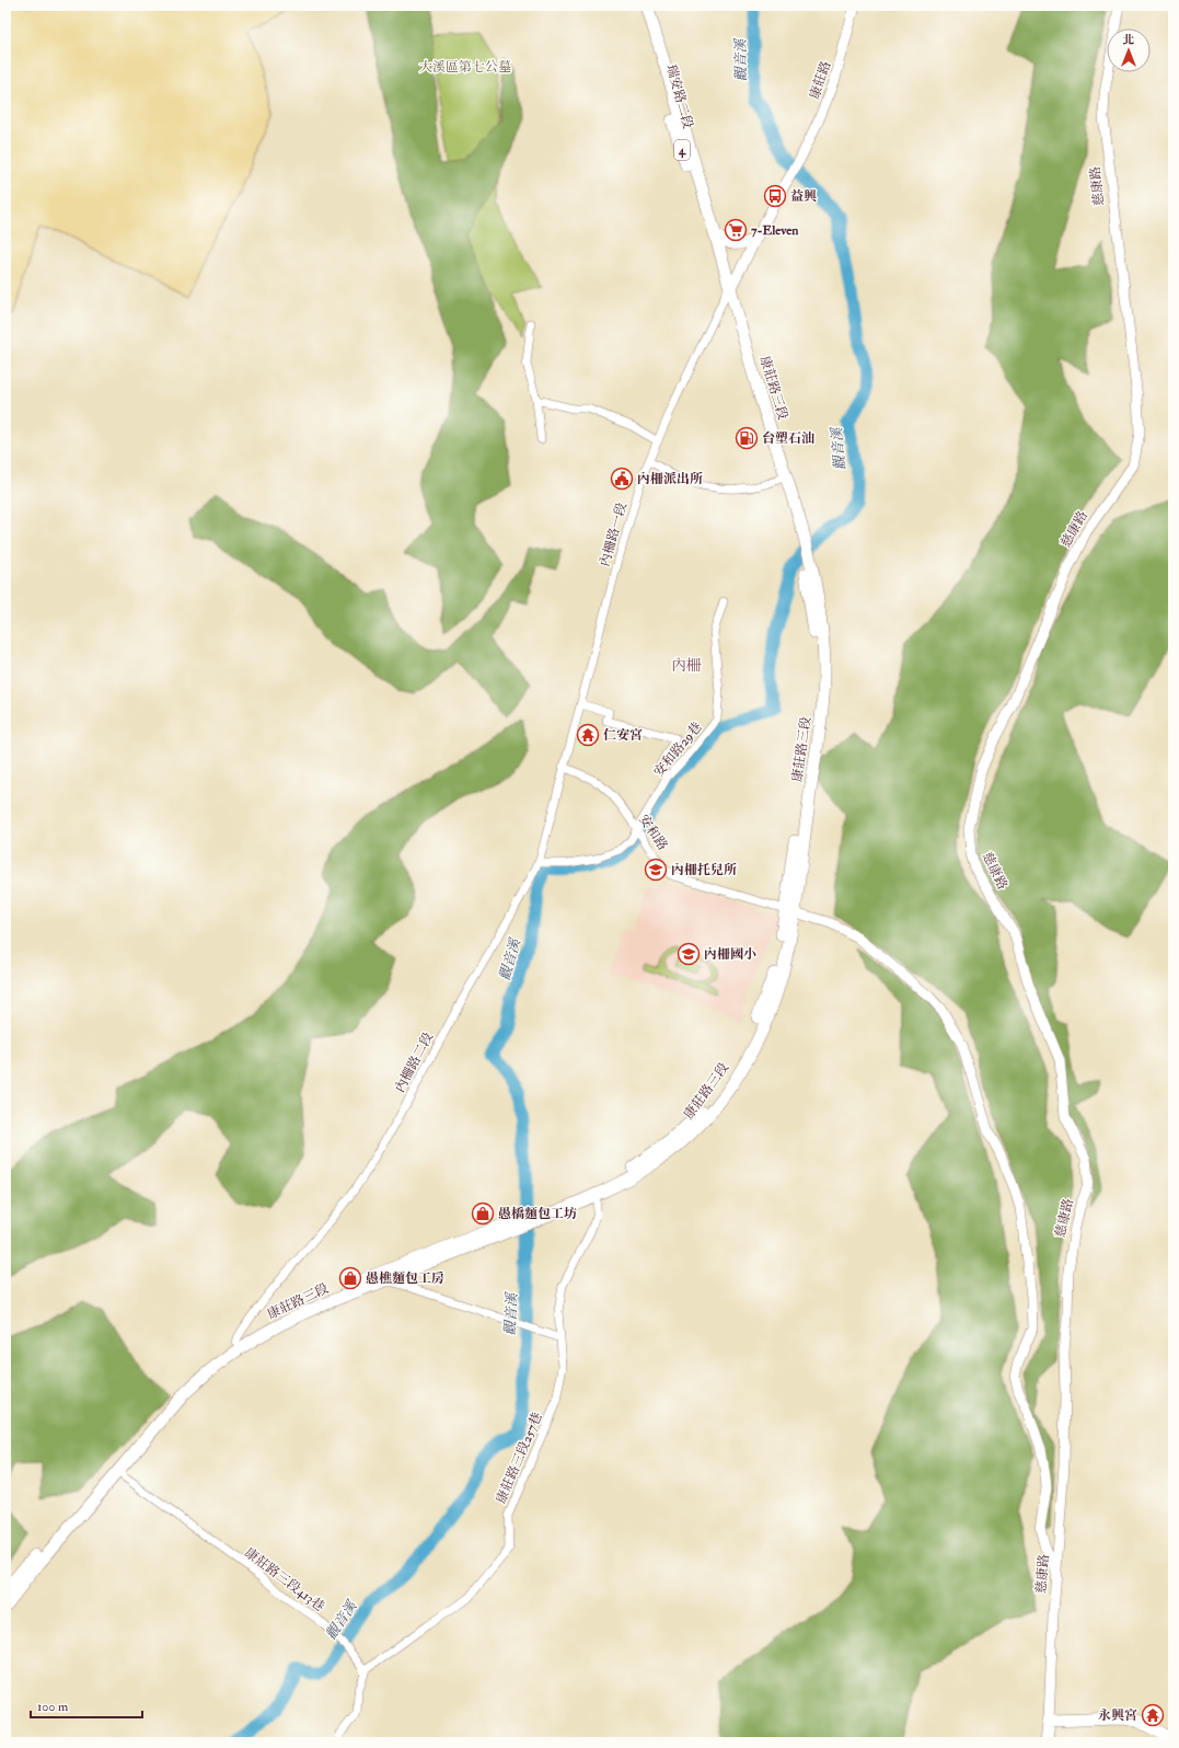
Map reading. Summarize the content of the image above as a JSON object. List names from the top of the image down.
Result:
{
  "streets": {
    "main road": [
      "瑞安路二段",
      "4",
      "慈康路",
      "康莊路三段"
    ],
    "street": [
      "康莊路",
      "內柵路一段",
      "安和路29巷",
      "安和路",
      "內柵路二段",
      "康莊路三段257巷",
      "康莊路三段413巷"
    ]
  },
  "crossings": [
    ["瑞安路二段", "4"],
    ["瑞安路二段", "康莊路三段"],
    ["瑞安路二段", "內柵路一段"],
    ["4", "康莊路三段"],
    ["4", "內柵路一段"],
    ["康莊路三段", "內柵路一段"],
    ["康莊路三段", "安和路"],
    ["康莊路三段", "內柵路二段"],
    ["康莊路三段", "康莊路三段257巷"],
    ["康莊路三段", "康莊路三段413巷"],
    ["內柵路一段", "安和路"],
    ["內柵路一段", "內柵路二段"],
    ["安和路29巷", "安和路"],
    ["安和路29巷", "內柵路二段"],
    ["安和路", "內柵路二段"],
    ["康莊路三段257巷", "康莊路三段413巷"]
  ],
  "districts": ["內柵"],
  "water": ["觀音溪"],
  "parks": ["大溪區第七公墓"],
  "places": {
    "bus stop": ["益興"],
    "supermarket": ["7-Eleven"],
    "fuel station": ["台塑石油"],
    "public building": ["內柵派出所"],
    "temple": ["仁安宮", "永興宮"],
    "school or university": ["內柵托兒所", "內柵國小"],
    "shop": ["愚橋麵包工坊", "愚樵麵包工房"]
  },
  "scale_bar": "100 m",
  "north": "top"
}
